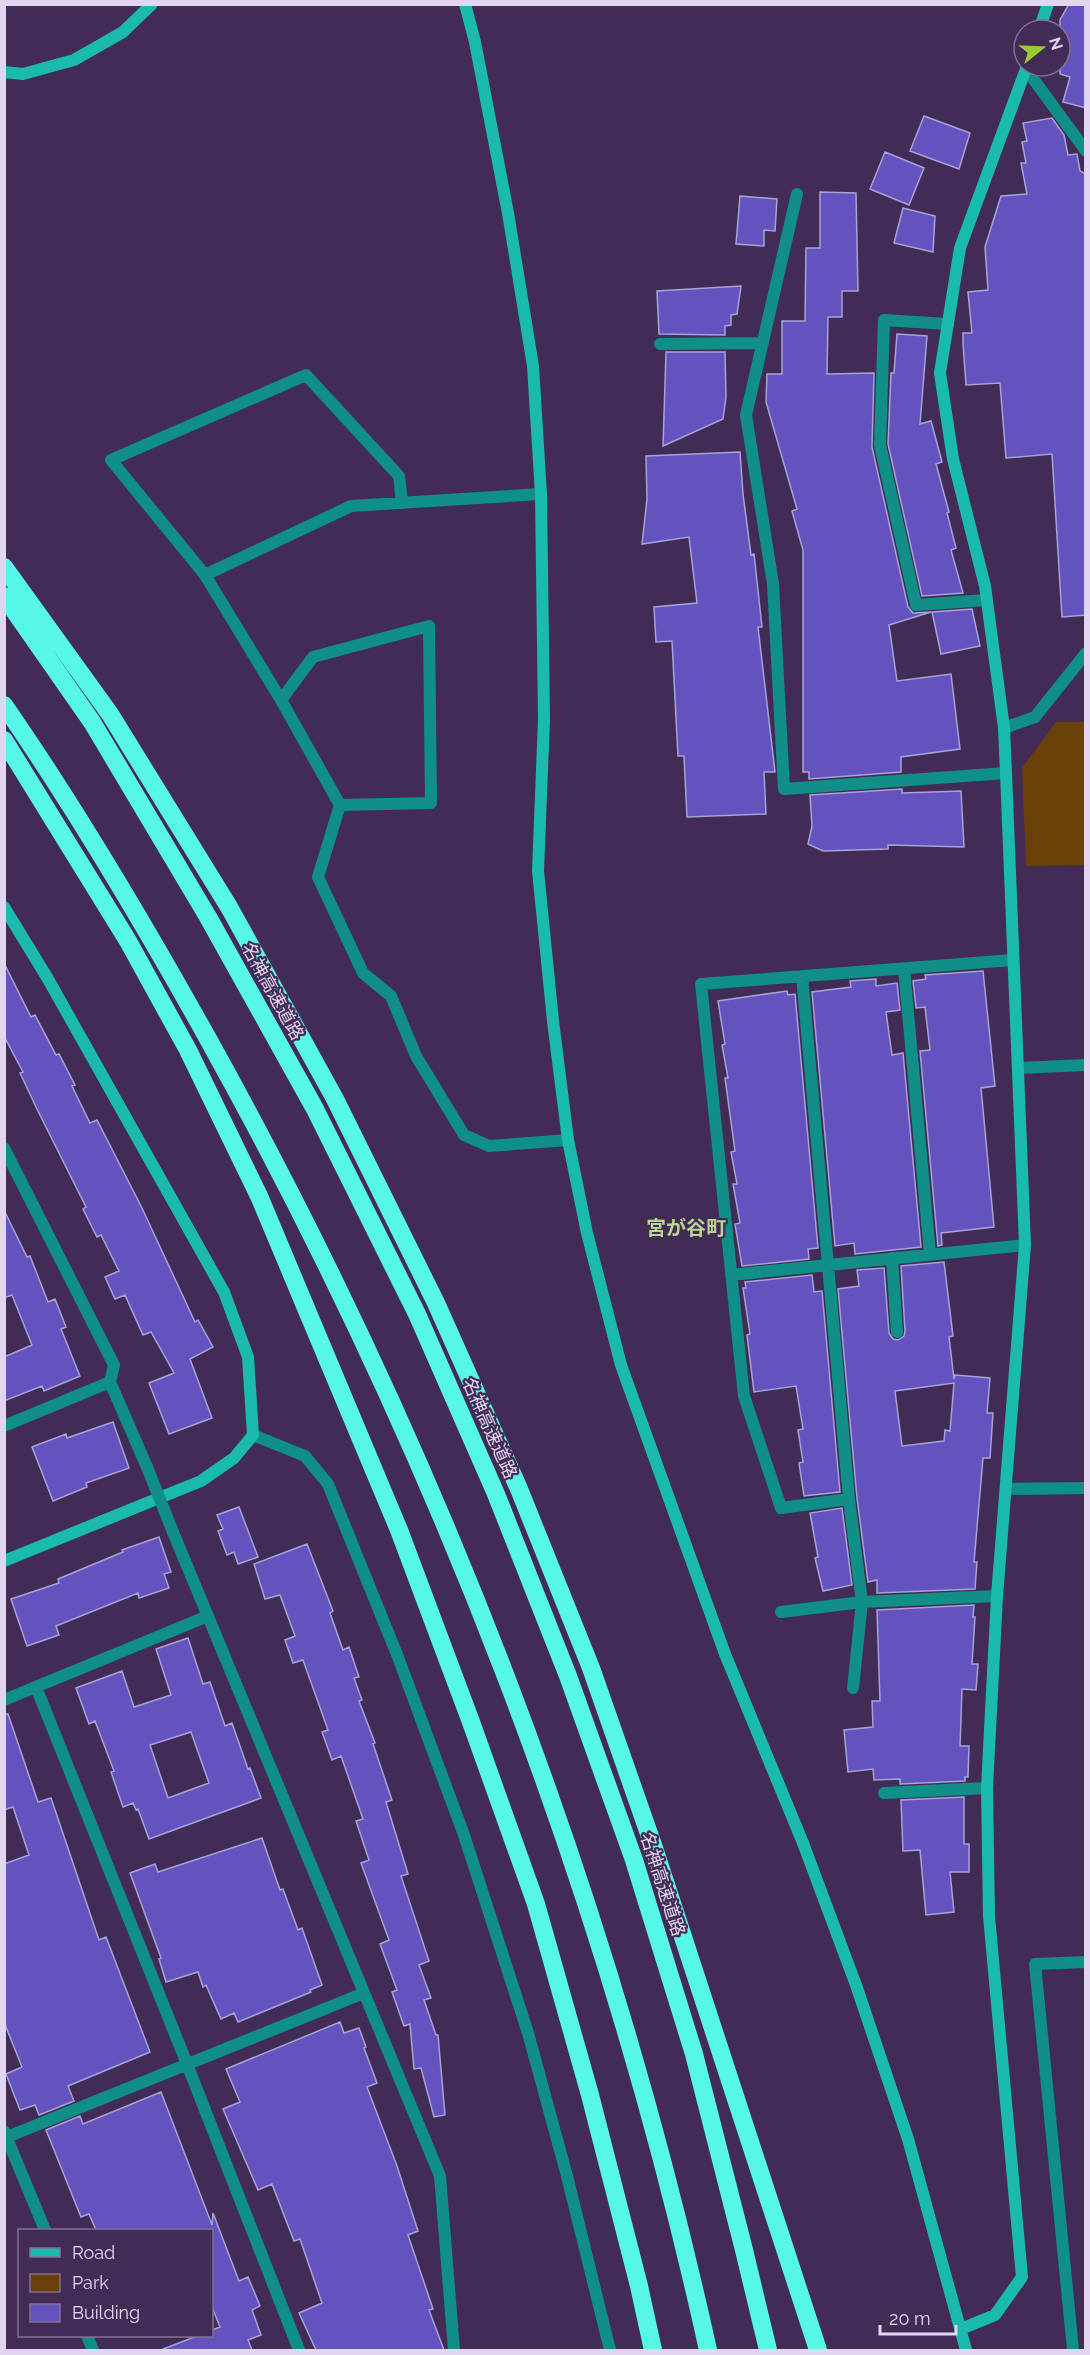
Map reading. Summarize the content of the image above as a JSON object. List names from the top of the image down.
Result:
{
  "streets": {
    "highway": ["名神高速道路"]
  },
  "districts": ["宮が谷町"],
  "legend": ["Road", "Park", "Building"],
  "scale_bar": "20 m",
  "north": "right"
}
